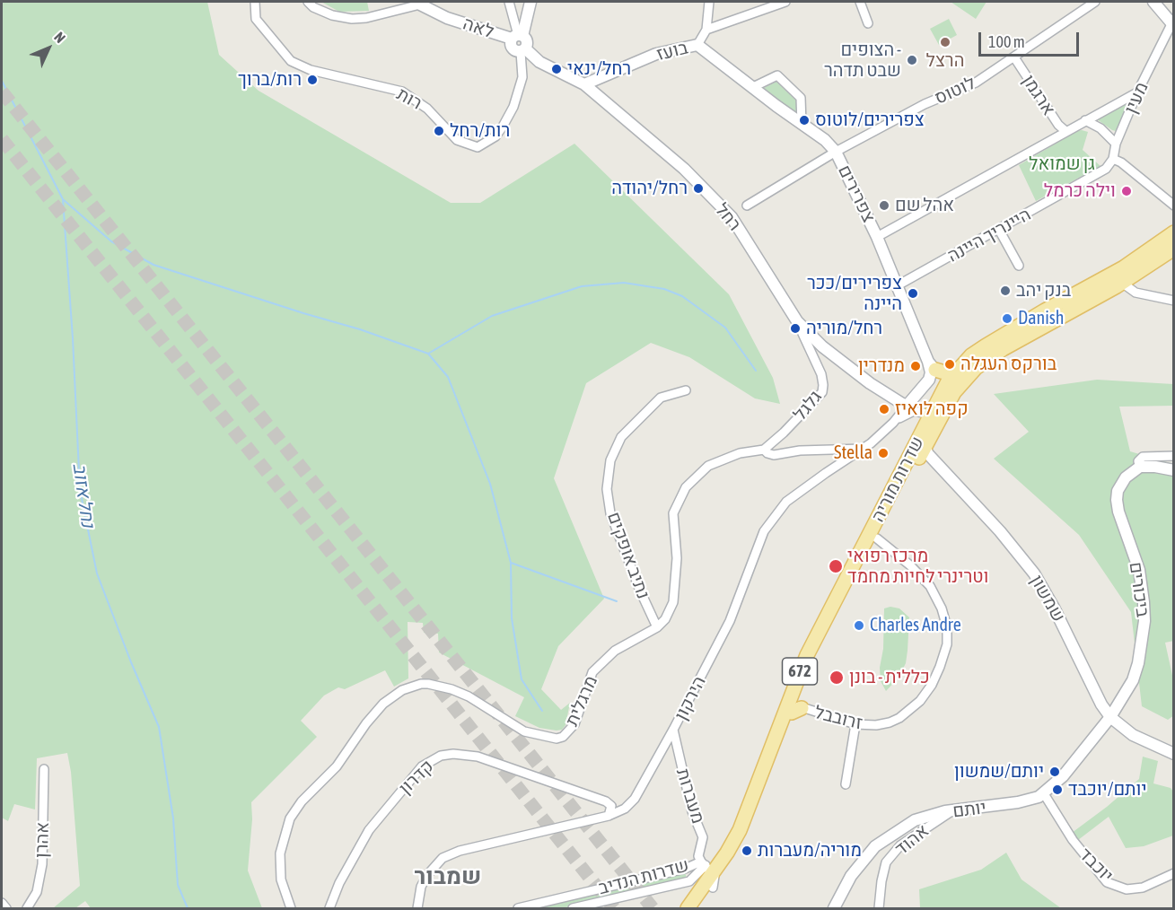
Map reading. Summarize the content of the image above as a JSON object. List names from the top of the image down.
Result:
{
  "streets": {
    "main road": ["שדרות מוריה", "672"],
    "street": [
      "לאה",
      "בועז",
      "לוטוס",
      "ארגמן",
      "מעין",
      "רות",
      "צפרירים",
      "רחל",
      "היינריך היינה",
      "גלגל",
      "נתיב אופקים",
      "ביכורים",
      "שמשון",
      "הירקון",
      "מרגלית",
      "זרובבל",
      "קדרון",
      "מעברות",
      "יותם",
      "אהרן",
      "אהוד",
      "יוכבד",
      "שדרות הנדיב"
    ]
  },
  "crossings": [
    ["בועז", "צפרירים"],
    ["בועז", "רחל"],
    ["לוטוס", "ארגמן"],
    ["לוטוס", "צפרירים"],
    ["רות", "רחל"],
    ["צפרירים", "היינריך היינה"],
    ["צפרירים", "שדרות מוריה"],
    ["רחל", "גלגל"],
    ["רחל", "הירקון"],
    ["גלגל", "מרגלית"],
    ["שדרות מוריה", "שמשון"],
    ["שדרות מוריה", "זרובבל"],
    ["שדרות מוריה", "מעברות"],
    ["שדרות מוריה", "שדרות הנדיב"],
    ["נתיב אופקים", "מרגלית"],
    ["ביכורים", "שמשון"],
    ["ביכורים", "יותם"],
    ["שמשון", "יותם"],
    ["הירקון", "מרגלית"],
    ["הירקון", "קדרון"],
    ["הירקון", "מעברות"],
    ["מעברות", "שדרות הנדיב"],
    ["יותם", "אהוד"],
    ["יותם", "יוכבד"]
  ],
  "districts": ["שמבור"],
  "water": ["נחל אזוב"],
  "parks": ["גן שמואל"],
  "places": [
    "הרצל",
    "הצופים - שבט תדהר",
    "רחל/ינאי",
    "רות/ברוך",
    "צפרירים/לוטוס",
    "רות/רחל",
    "רחל/יהודה",
    "וילה כרמל",
    "אהל שם",
    "בנק יהב",
    "צפרירים/ככר היינה",
    "Danish",
    "רחל/מוריה",
    "בורקס העגלה",
    "מנדרין",
    "קפה לואיז",
    "Stella",
    "מרכז רפואי וטרינרי לחיות מחמד",
    "Charles Andre",
    "כללית - בונן",
    "יותם/שמשון",
    "יותם/יוכבד",
    "מוריה/מעברות"
  ],
  "scale_bar": "100 m",
  "north": "top right"
}
